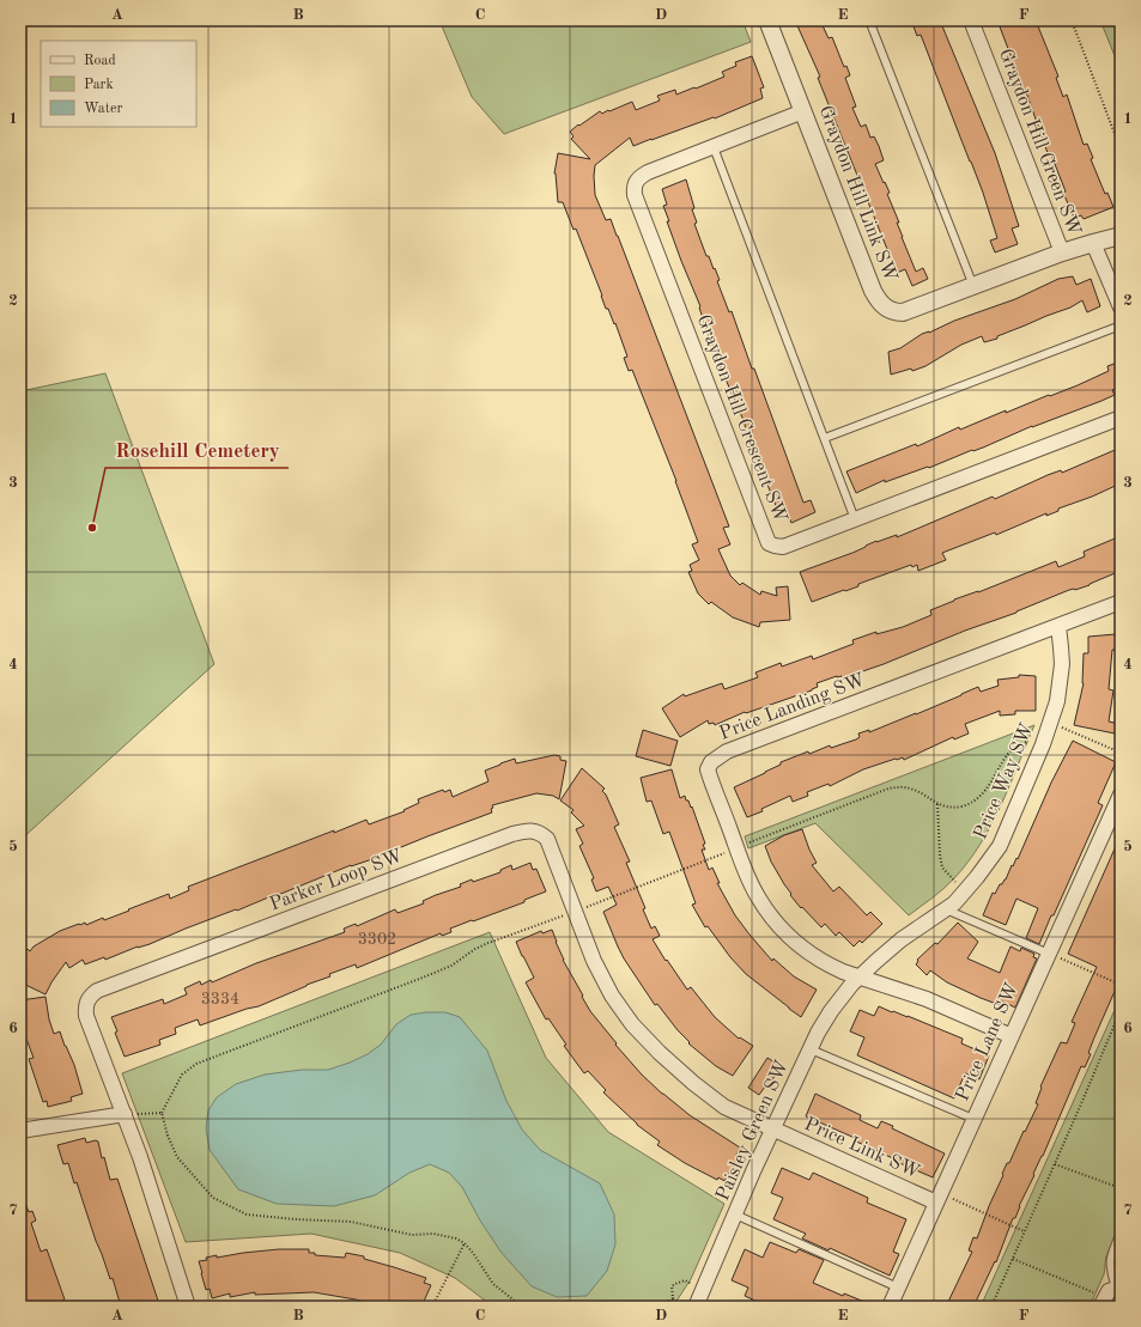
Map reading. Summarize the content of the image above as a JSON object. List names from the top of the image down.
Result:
{
  "streets": {
    "street": [
      "Graydon Hill Green SW",
      "Graydon Hill Link SW",
      "Graydon Hill Crescent SW",
      "Price Landing SW",
      "Price Way SW",
      "Parker Loop SW",
      "Price Lane SW",
      "Paisley Green SW",
      "Price Link SW"
    ]
  },
  "crossings": [
    ["Graydon Hill Green SW", "Graydon Hill Link SW"],
    ["Graydon Hill Link SW", "Graydon Hill Crescent SW"],
    ["Price Landing SW", "Price Way SW"],
    ["Price Landing SW", "Paisley Green SW"],
    ["Price Way SW", "Paisley Green SW"],
    ["Parker Loop SW", "Paisley Green SW"],
    ["Parker Loop SW", "Price Link SW"],
    ["Price Lane SW", "Price Link SW"],
    ["Paisley Green SW", "Price Link SW"]
  ],
  "places": ["Rosehill Cemetery"],
  "house_numbers": ["3302", "3334"],
  "legend": ["Road", "Park", "Water"],
  "grid": {
    "columns": [
      "A",
      "B",
      "C",
      "D",
      "E",
      "F"
    ],
    "rows": [
      "1",
      "2",
      "3",
      "4",
      "5",
      "6",
      "7"
    ]
  }
}
